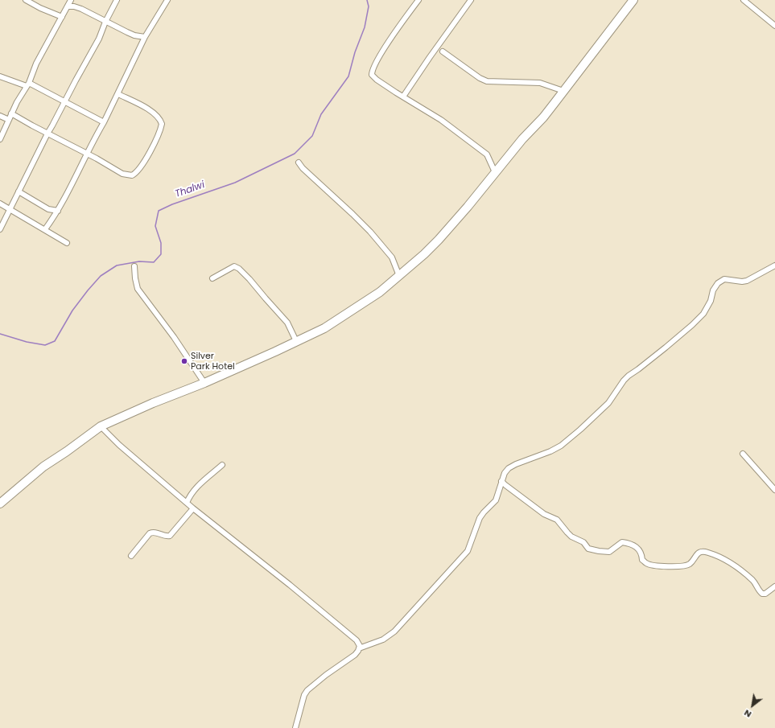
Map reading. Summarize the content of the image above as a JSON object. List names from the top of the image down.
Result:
{
  "water": ["Thalwi"],
  "places": ["Silver Park Hotel"],
  "north": "bottom left"
}
